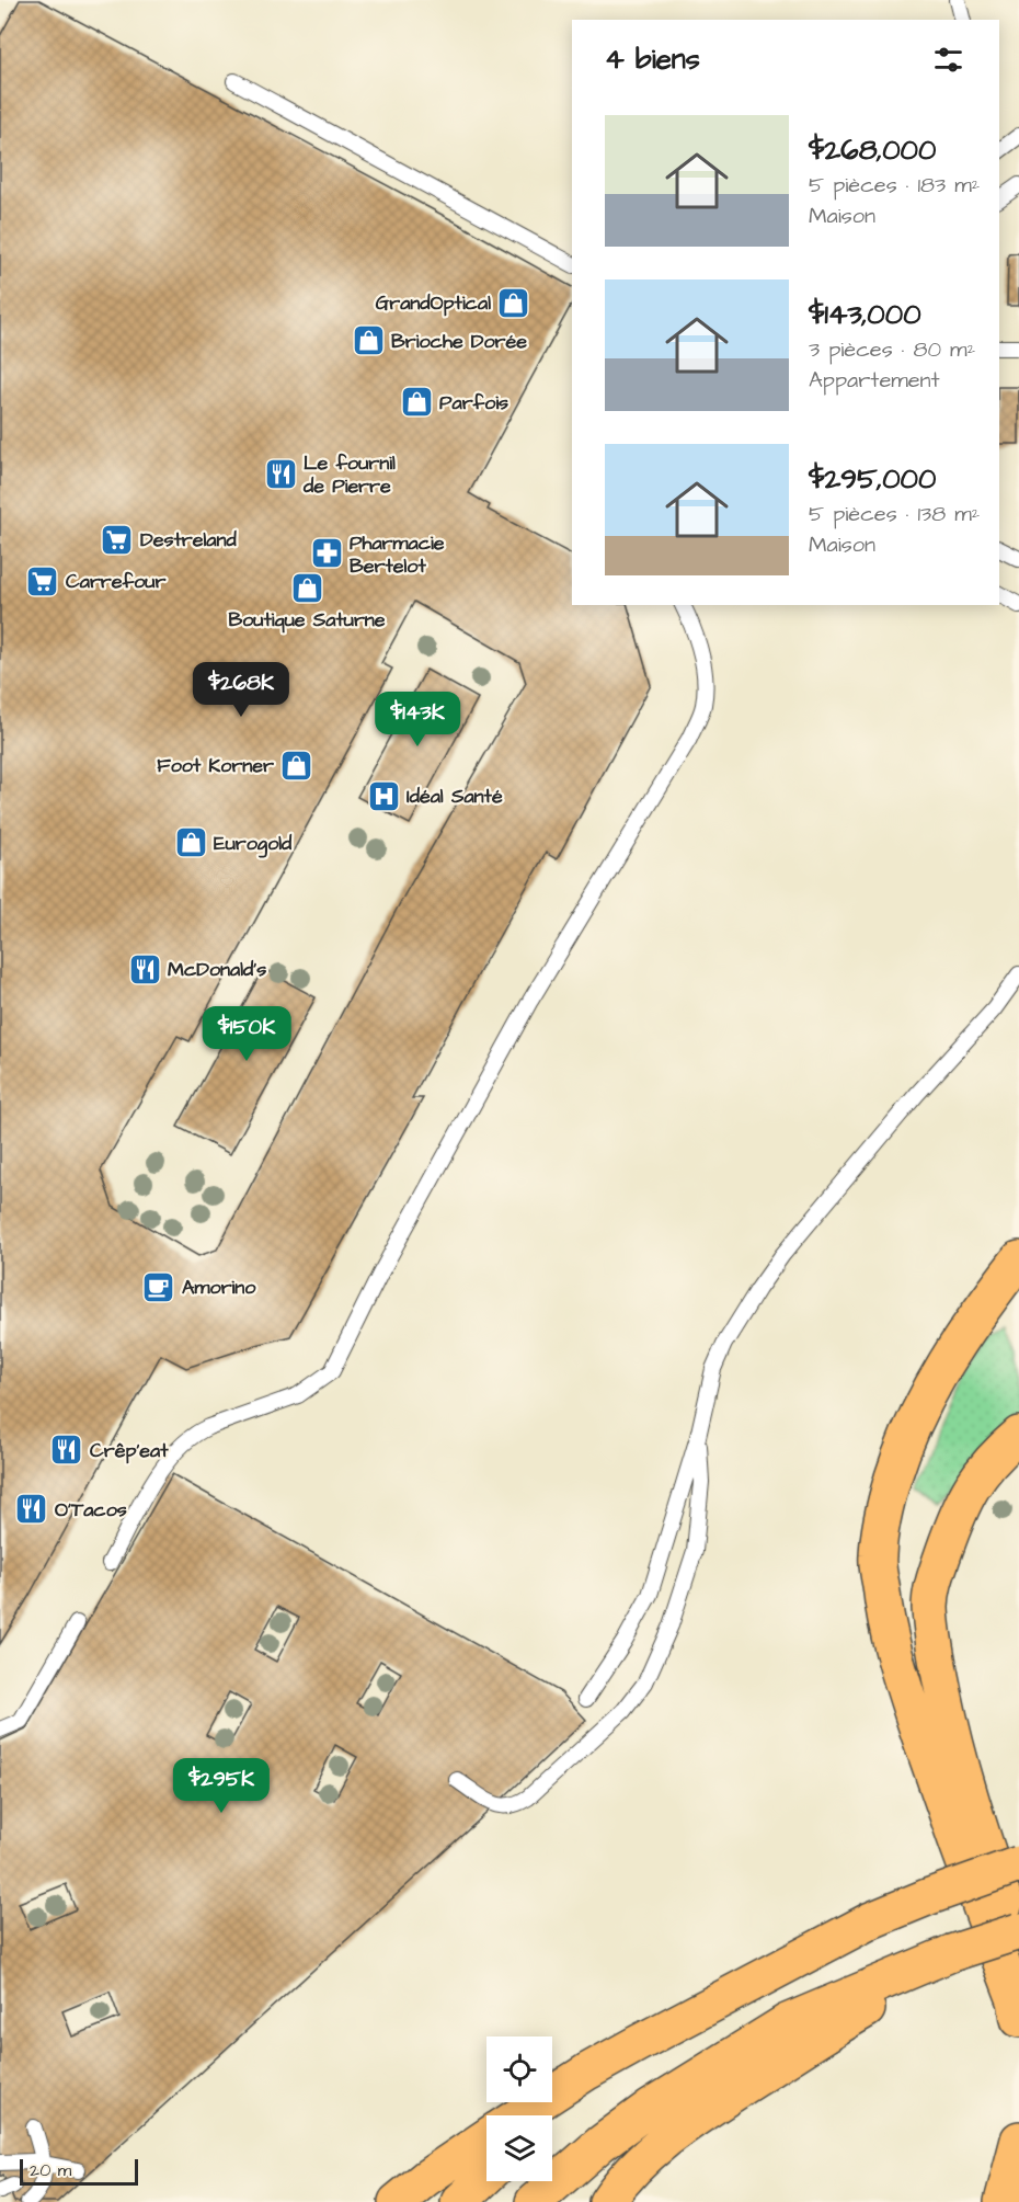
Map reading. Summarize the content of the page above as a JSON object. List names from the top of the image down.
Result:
{
  "places": {
    "shop": [
      "GrandOptical",
      "Brioche Dorée",
      "Parfois",
      "Boutique Saturne",
      "Foot Korner",
      "Eurogold"
    ],
    "restaurant": [
      "Le fournil de Pierre",
      "McDonald's",
      "Crêp'eat",
      "O'Tacos"
    ],
    "supermarket": ["Destreland", "Carrefour"],
    "pharmacy": ["Pharmacie Bertelot"],
    "hospital": ["Idéal Santé"],
    "cafe": ["Amorino"]
  },
  "scale_bar": "20 m",
  "page": {
    "heading": "4 biens",
    "list": [
      {
        "name": "$268,000",
        "note": "5 pièces · 183 m² · Maison"
      },
      {
        "name": "$143,000",
        "note": "3 pièces · 80 m² · Appartement"
      },
      {
        "name": "$295,000",
        "note": "5 pièces · 138 m² · Maison"
      }
    ],
    "price": [
      "$268K",
      "$143K",
      "$150K",
      "$295K"
    ],
    "scale": "20 m"
  }
}
